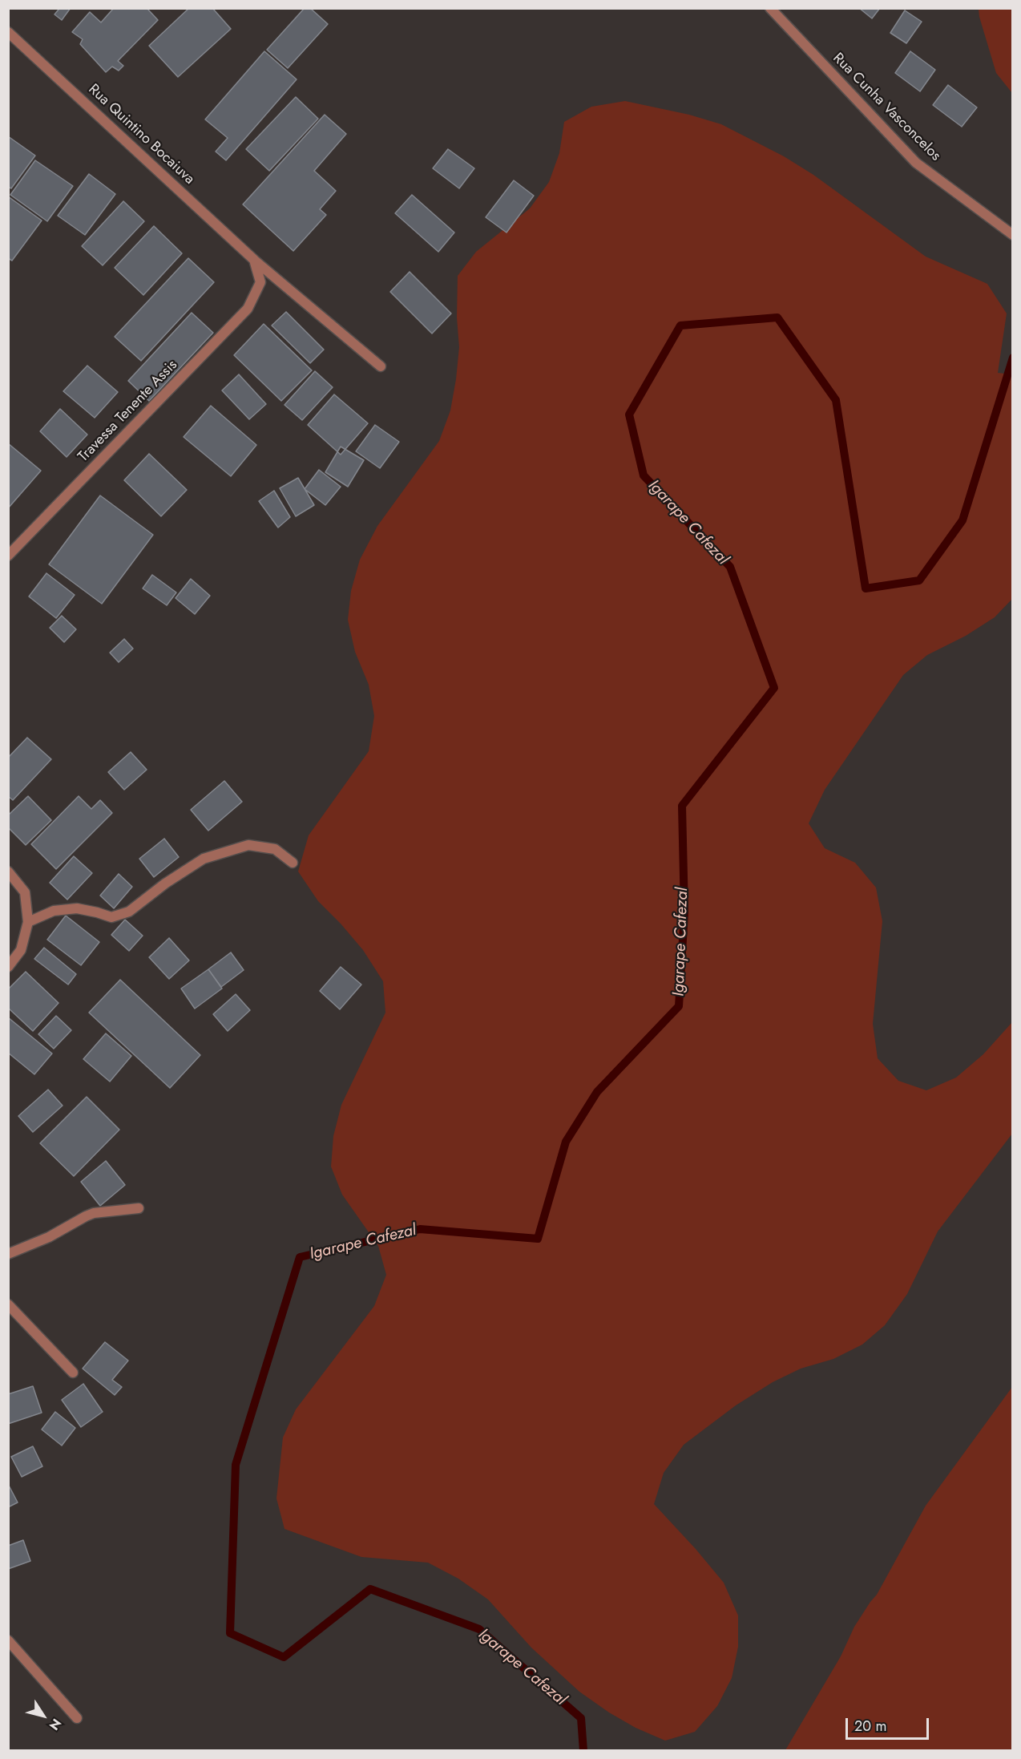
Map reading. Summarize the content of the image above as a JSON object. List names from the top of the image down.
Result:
{
  "streets": {
    "street": ["Rua Cunha Vasconcelos", "Rua Quintino Bocaiuva", "Travessa Tenente Assis"]
  },
  "crossings": [
    ["Rua Quintino Bocaiuva", "Travessa Tenente Assis"]
  ],
  "water": ["Igarape Cafezal"],
  "scale_bar": "20 m",
  "north": "bottom right"
}
